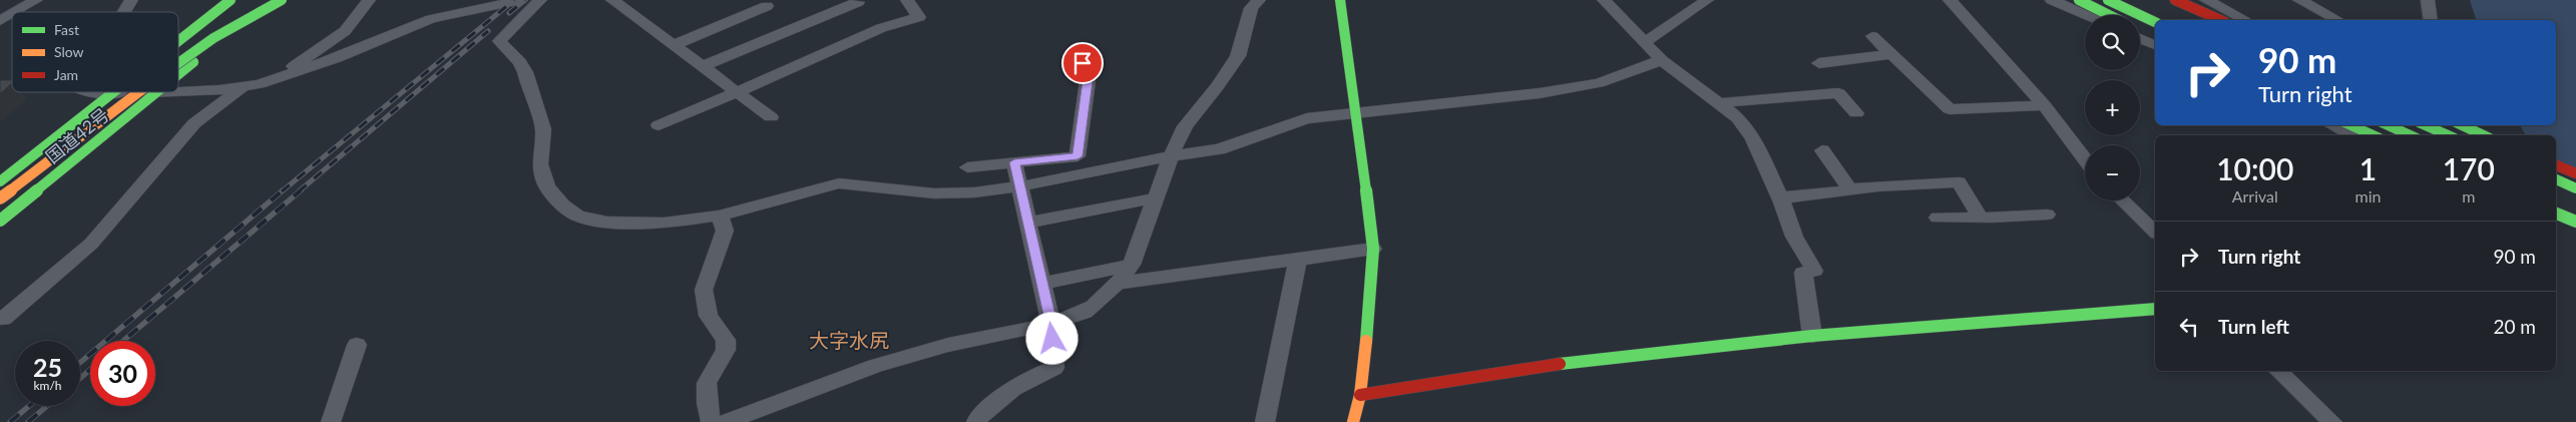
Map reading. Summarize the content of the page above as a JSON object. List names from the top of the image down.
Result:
{
  "streets": {
    "main road": ["国道42号"]
  },
  "districts": ["大字水尻"],
  "legend": ["Fast", "Slow", "Jam"],
  "page": {
    "map_buttons": ["+", "−"],
    "turn": ["90 m", "Turn right"],
    "eta": [
      "10:00",
      "Arrival",
      "1",
      "min",
      "170",
      "m"
    ],
    "list": [
      {
        "name": "Turn right",
        "value": "90 m"
      },
      {
        "name": "Turn left",
        "value": "20 m"
      }
    ],
    "speed": "25 km/h",
    "limit": "30"
  }
}
